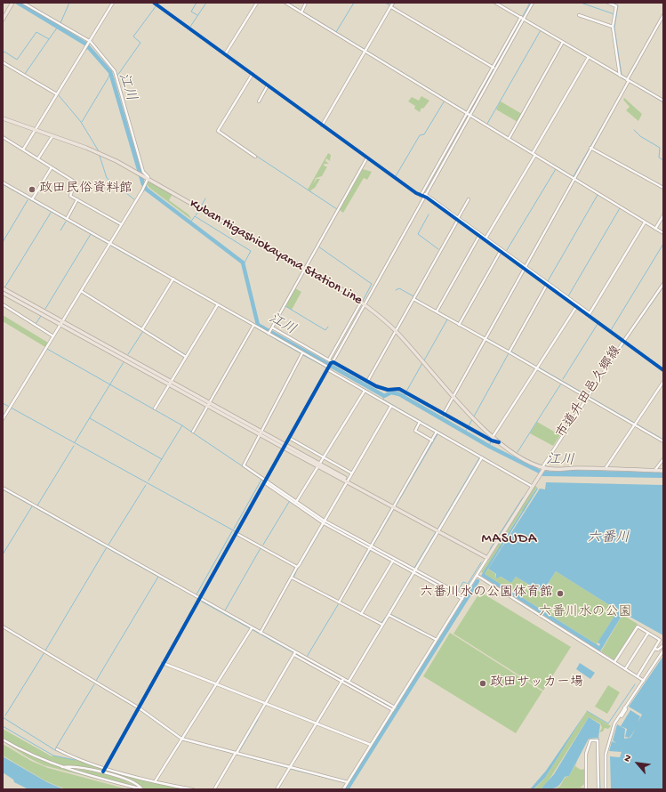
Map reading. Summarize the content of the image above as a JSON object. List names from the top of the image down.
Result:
{
  "streets": {
    "main road": ["Kuban Higashiokayama Station Line"],
    "street": ["市道升田邑久郷線"]
  },
  "crossings": [
    ["Kuban Higashiokayama Station Line", "市道升田邑久郷線"]
  ],
  "districts": ["MASUDA"],
  "water": ["江川", "六番川"],
  "parks": ["六番川水の公園"],
  "places": ["政田民俗資料館", "六番川水の公園体育館", "政田サッカー場"],
  "north": "top left"
}
